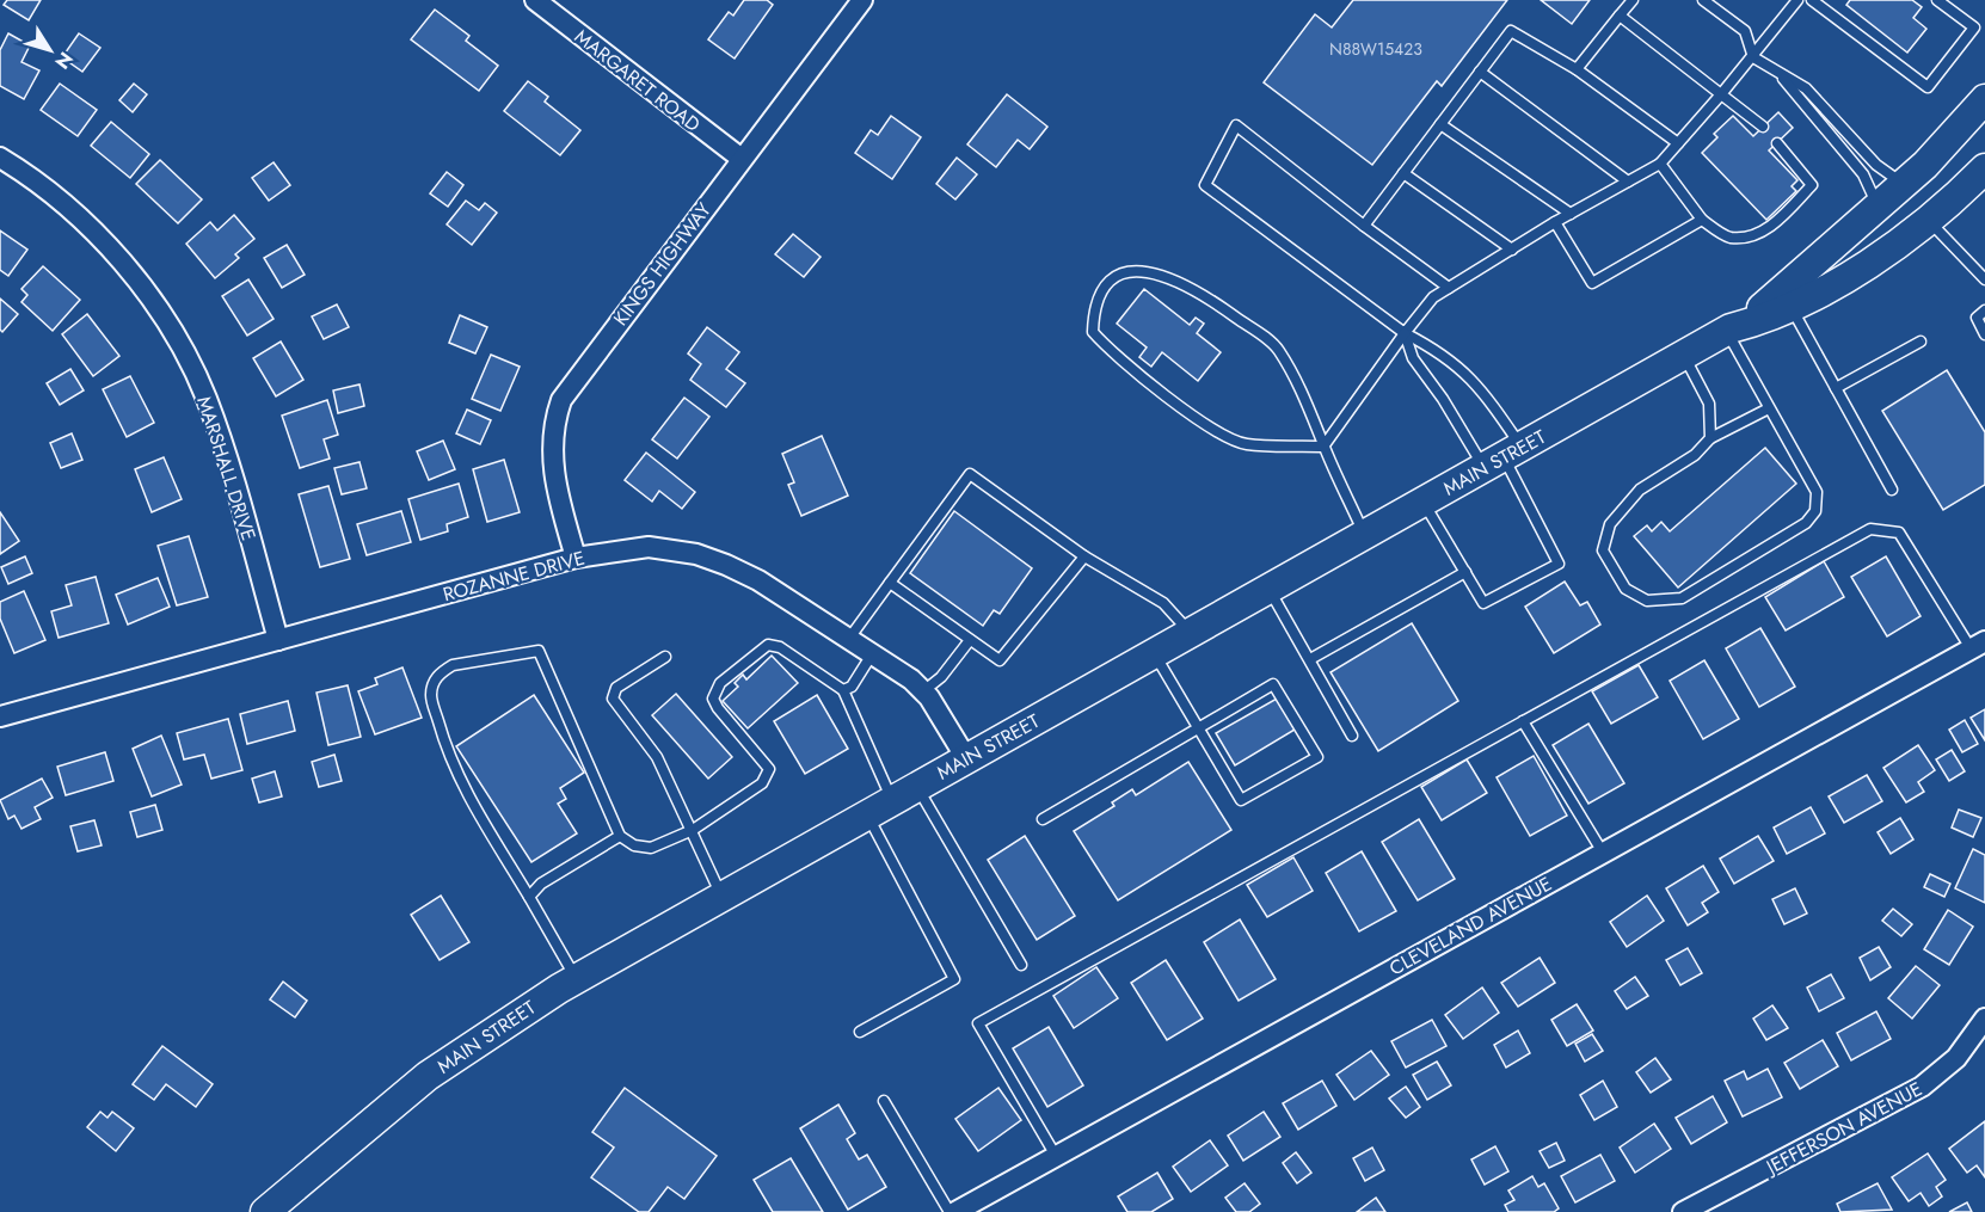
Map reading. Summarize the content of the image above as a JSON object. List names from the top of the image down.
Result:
{
  "streets": {
    "main road": ["MAIN STREET"],
    "street": [
      "MARGARET ROAD",
      "KINGS HIGHWAY",
      "MARSHALL DRIVE",
      "ROZANNE DRIVE",
      "CLEVELAND AVENUE",
      "JEFFERSON AVENUE"
    ]
  },
  "crossings": [
    ["MARGARET ROAD", "KINGS HIGHWAY"],
    ["KINGS HIGHWAY", "ROZANNE DRIVE"],
    ["MAIN STREET", "ROZANNE DRIVE"],
    ["MARSHALL DRIVE", "ROZANNE DRIVE"]
  ],
  "house_numbers": ["N88W15423"],
  "north": "bottom right"
}
